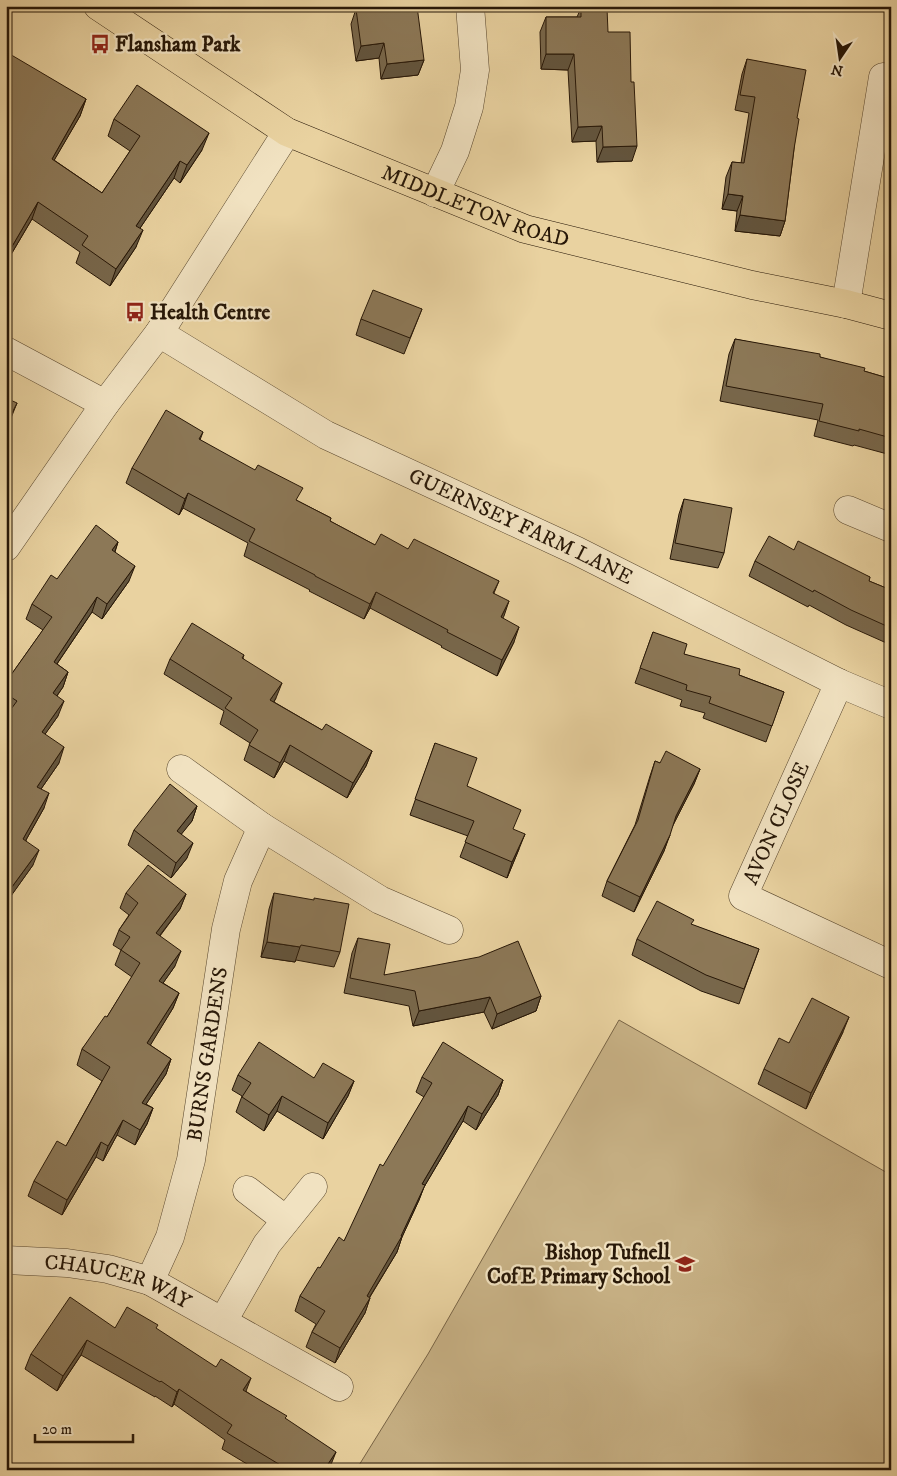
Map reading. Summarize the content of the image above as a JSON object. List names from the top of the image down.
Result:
{
  "streets": {
    "main road": ["MIDDLETON ROAD"],
    "street": [
      "GUERNSEY FARM LANE",
      "AVON CLOSE",
      "BURNS GARDENS",
      "CHAUCER WAY"
    ]
  },
  "crossings": [
    ["GUERNSEY FARM LANE", "AVON CLOSE"],
    ["BURNS GARDENS", "CHAUCER WAY"]
  ],
  "places": {
    "bus stop": ["Flansham Park", "Health Centre"],
    "school or university": ["Bishop Tufnell CofE Primary School"]
  },
  "scale_bar": "20 m",
  "north": "bottom"
}
